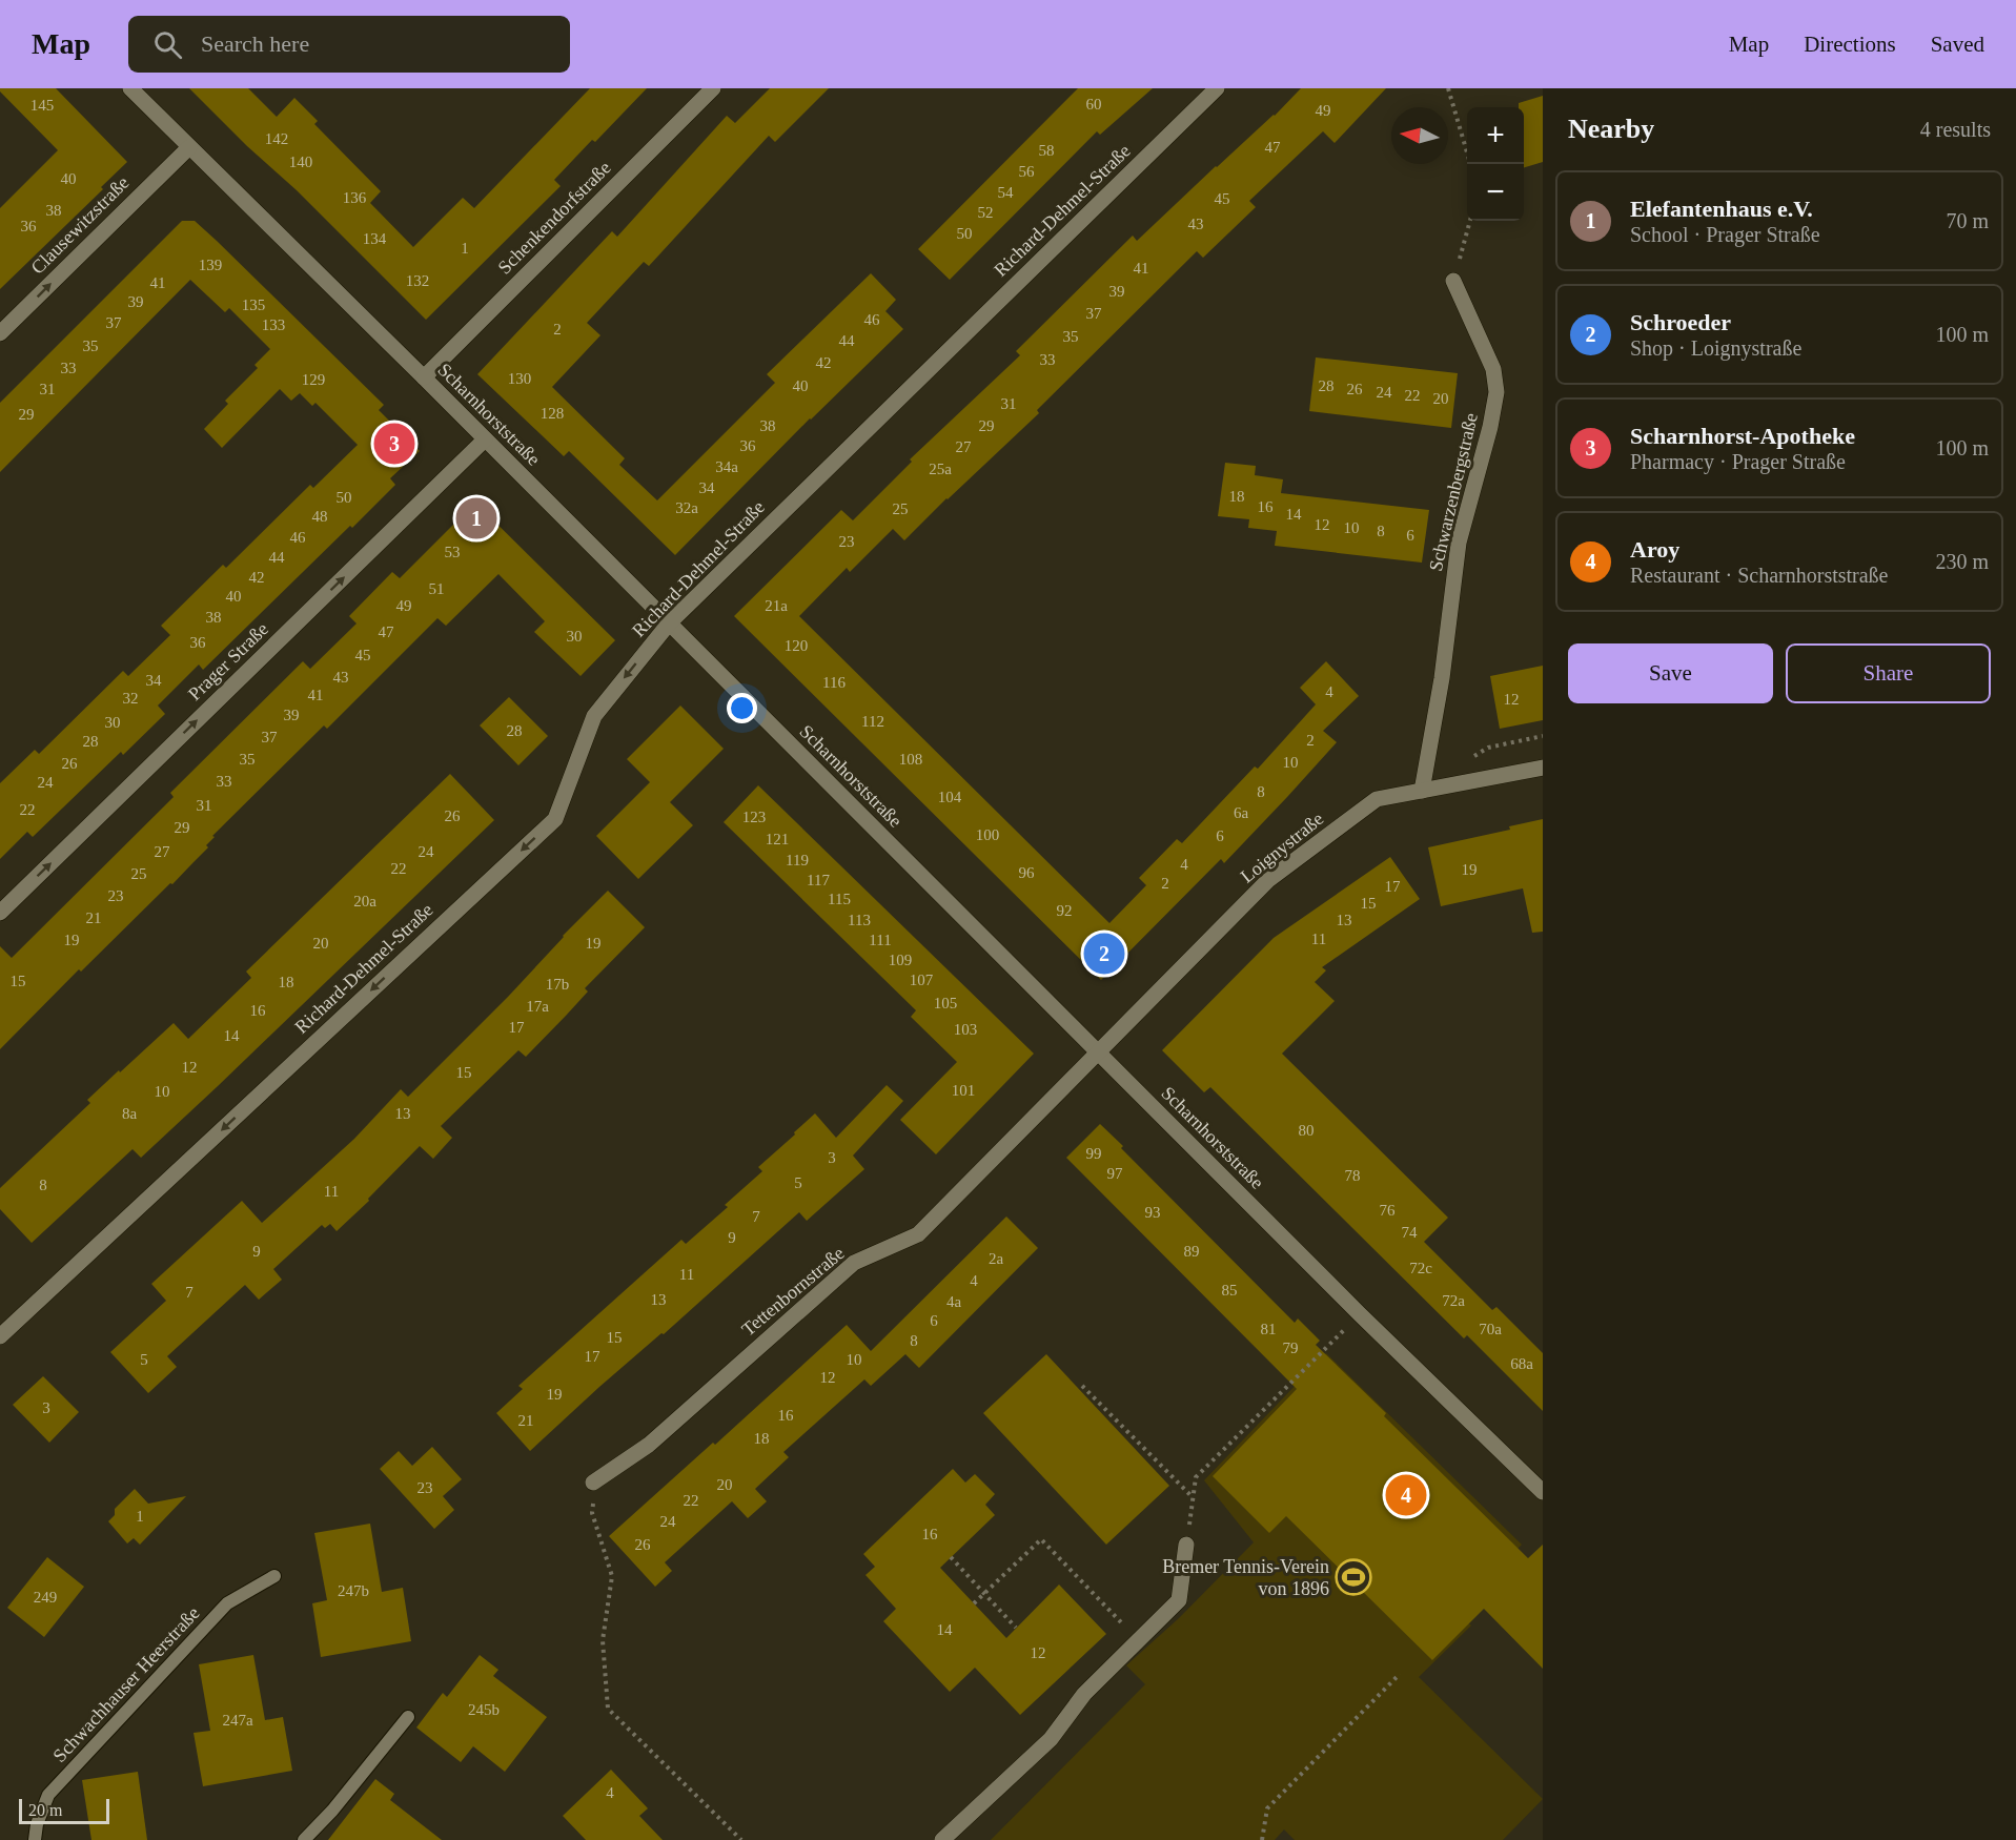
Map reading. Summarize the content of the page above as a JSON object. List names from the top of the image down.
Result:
{
  "streets": {
    "street": [
      "Richard-Dehmel-Straße",
      "Schenkendorfstraße",
      "Clausewitzstraße",
      "Scharnhorststraße",
      "Schwarzenbergstraße",
      "Prager Straße",
      "Loignystraße",
      "Tettenbornstraße"
    ],
    "lane": ["Schwachhauser Heerstraße"]
  },
  "crossings": [
    ["Richard-Dehmel-Straße", "Scharnhorststraße"],
    ["Schenkendorfstraße", "Scharnhorststraße"],
    ["Clausewitzstraße", "Scharnhorststraße"],
    ["Scharnhorststraße", "Prager Straße"],
    ["Scharnhorststraße", "Loignystraße"],
    ["Scharnhorststraße", "Tettenbornstraße"],
    ["Schwarzenbergstraße", "Loignystraße"],
    ["Loignystraße", "Tettenbornstraße"]
  ],
  "one_way": ["Richard-Dehmel-Straße", "Clausewitzstraße", "Prager Straße"],
  "places": {
    "sports": ["Bremer Tennis-Verein von 1896"]
  },
  "house_numbers": [
    "60",
    "145",
    "49",
    "142",
    "47",
    "58",
    "140",
    "56",
    "40",
    "54",
    "136",
    "45",
    "38",
    "52",
    "43",
    "36",
    "50",
    "134",
    "1",
    "139",
    "41",
    "132",
    "41",
    "39",
    "39",
    "135",
    "37",
    "46",
    "37",
    "133",
    "2",
    "35",
    "44",
    "35",
    "33",
    "42",
    "33",
    "130",
    "129",
    "40",
    "28",
    "31",
    "26",
    "24",
    "22",
    "20",
    "31",
    "128",
    "29",
    "38",
    "29",
    "36",
    "27",
    "34a",
    "25a",
    "34",
    "18",
    "50",
    "16",
    "32a",
    "25",
    "14",
    "48",
    "12",
    "10",
    "8",
    "6",
    "46",
    "23",
    "53",
    "44",
    "42",
    "51",
    "40",
    "49",
    "21a",
    "38",
    "47",
    "30",
    "36",
    "120",
    "45",
    "43",
    "34",
    "116",
    "4",
    "41",
    "32",
    "12",
    "39",
    "112",
    "30",
    "28",
    "37",
    "2",
    "28",
    "35",
    "108",
    "10",
    "26",
    "33",
    "24",
    "8",
    "104",
    "31",
    "22",
    "6a",
    "26",
    "123",
    "29",
    "100",
    "6",
    "121",
    "27",
    "24",
    "119",
    "4",
    "22",
    "19",
    "96",
    "25",
    "117",
    "2",
    "17",
    "23",
    "115",
    "20a",
    "15",
    "92",
    "21",
    "113",
    "13",
    "11",
    "19",
    "111",
    "20",
    "19",
    "109",
    "107",
    "15",
    "18",
    "17b",
    "105",
    "17a",
    "16",
    "17",
    "103",
    "14",
    "12",
    "15",
    "101",
    "10",
    "8a",
    "13",
    "80",
    "99",
    "3",
    "97",
    "78",
    "5",
    "8",
    "11",
    "76",
    "93",
    "7",
    "74",
    "9",
    "9",
    "89",
    "2a",
    "72c",
    "11",
    "4",
    "85",
    "7",
    "13",
    "72a",
    "4a",
    "6",
    "81",
    "70a",
    "15",
    "8",
    "79",
    "17",
    "5",
    "10",
    "68a",
    "12",
    "19",
    "3",
    "16",
    "21",
    "18",
    "20",
    "23",
    "22",
    "1",
    "24",
    "16",
    "26",
    "247b",
    "249",
    "14",
    "12",
    "245b",
    "247a",
    "4"
  ],
  "scale_bar": "20 m",
  "north": "left",
  "page": {
    "header": "Map",
    "search": "Search here",
    "nav": ["Map", "Directions", "Saved"],
    "heading": ["Nearby", "4 results"],
    "map_buttons": ["+", "−"],
    "list": [
      {
        "mark": "1",
        "name": "Elefantenhaus e.V.",
        "note": "School · Prager Straße",
        "value": "70 m"
      },
      {
        "mark": "2",
        "name": "Schroeder",
        "note": "Shop · Loignystraße",
        "value": "100 m"
      },
      {
        "mark": "3",
        "name": "Scharnhorst-Apotheke",
        "note": "Pharmacy · Prager Straße",
        "value": "100 m"
      },
      {
        "mark": "4",
        "name": "Aroy",
        "note": "Restaurant · Scharnhorststraße",
        "value": "230 m"
      }
    ],
    "pins": [
      "3",
      "1",
      "2",
      "4"
    ],
    "buttons": ["Save", "Share"],
    "scale": "20 m"
  }
}
